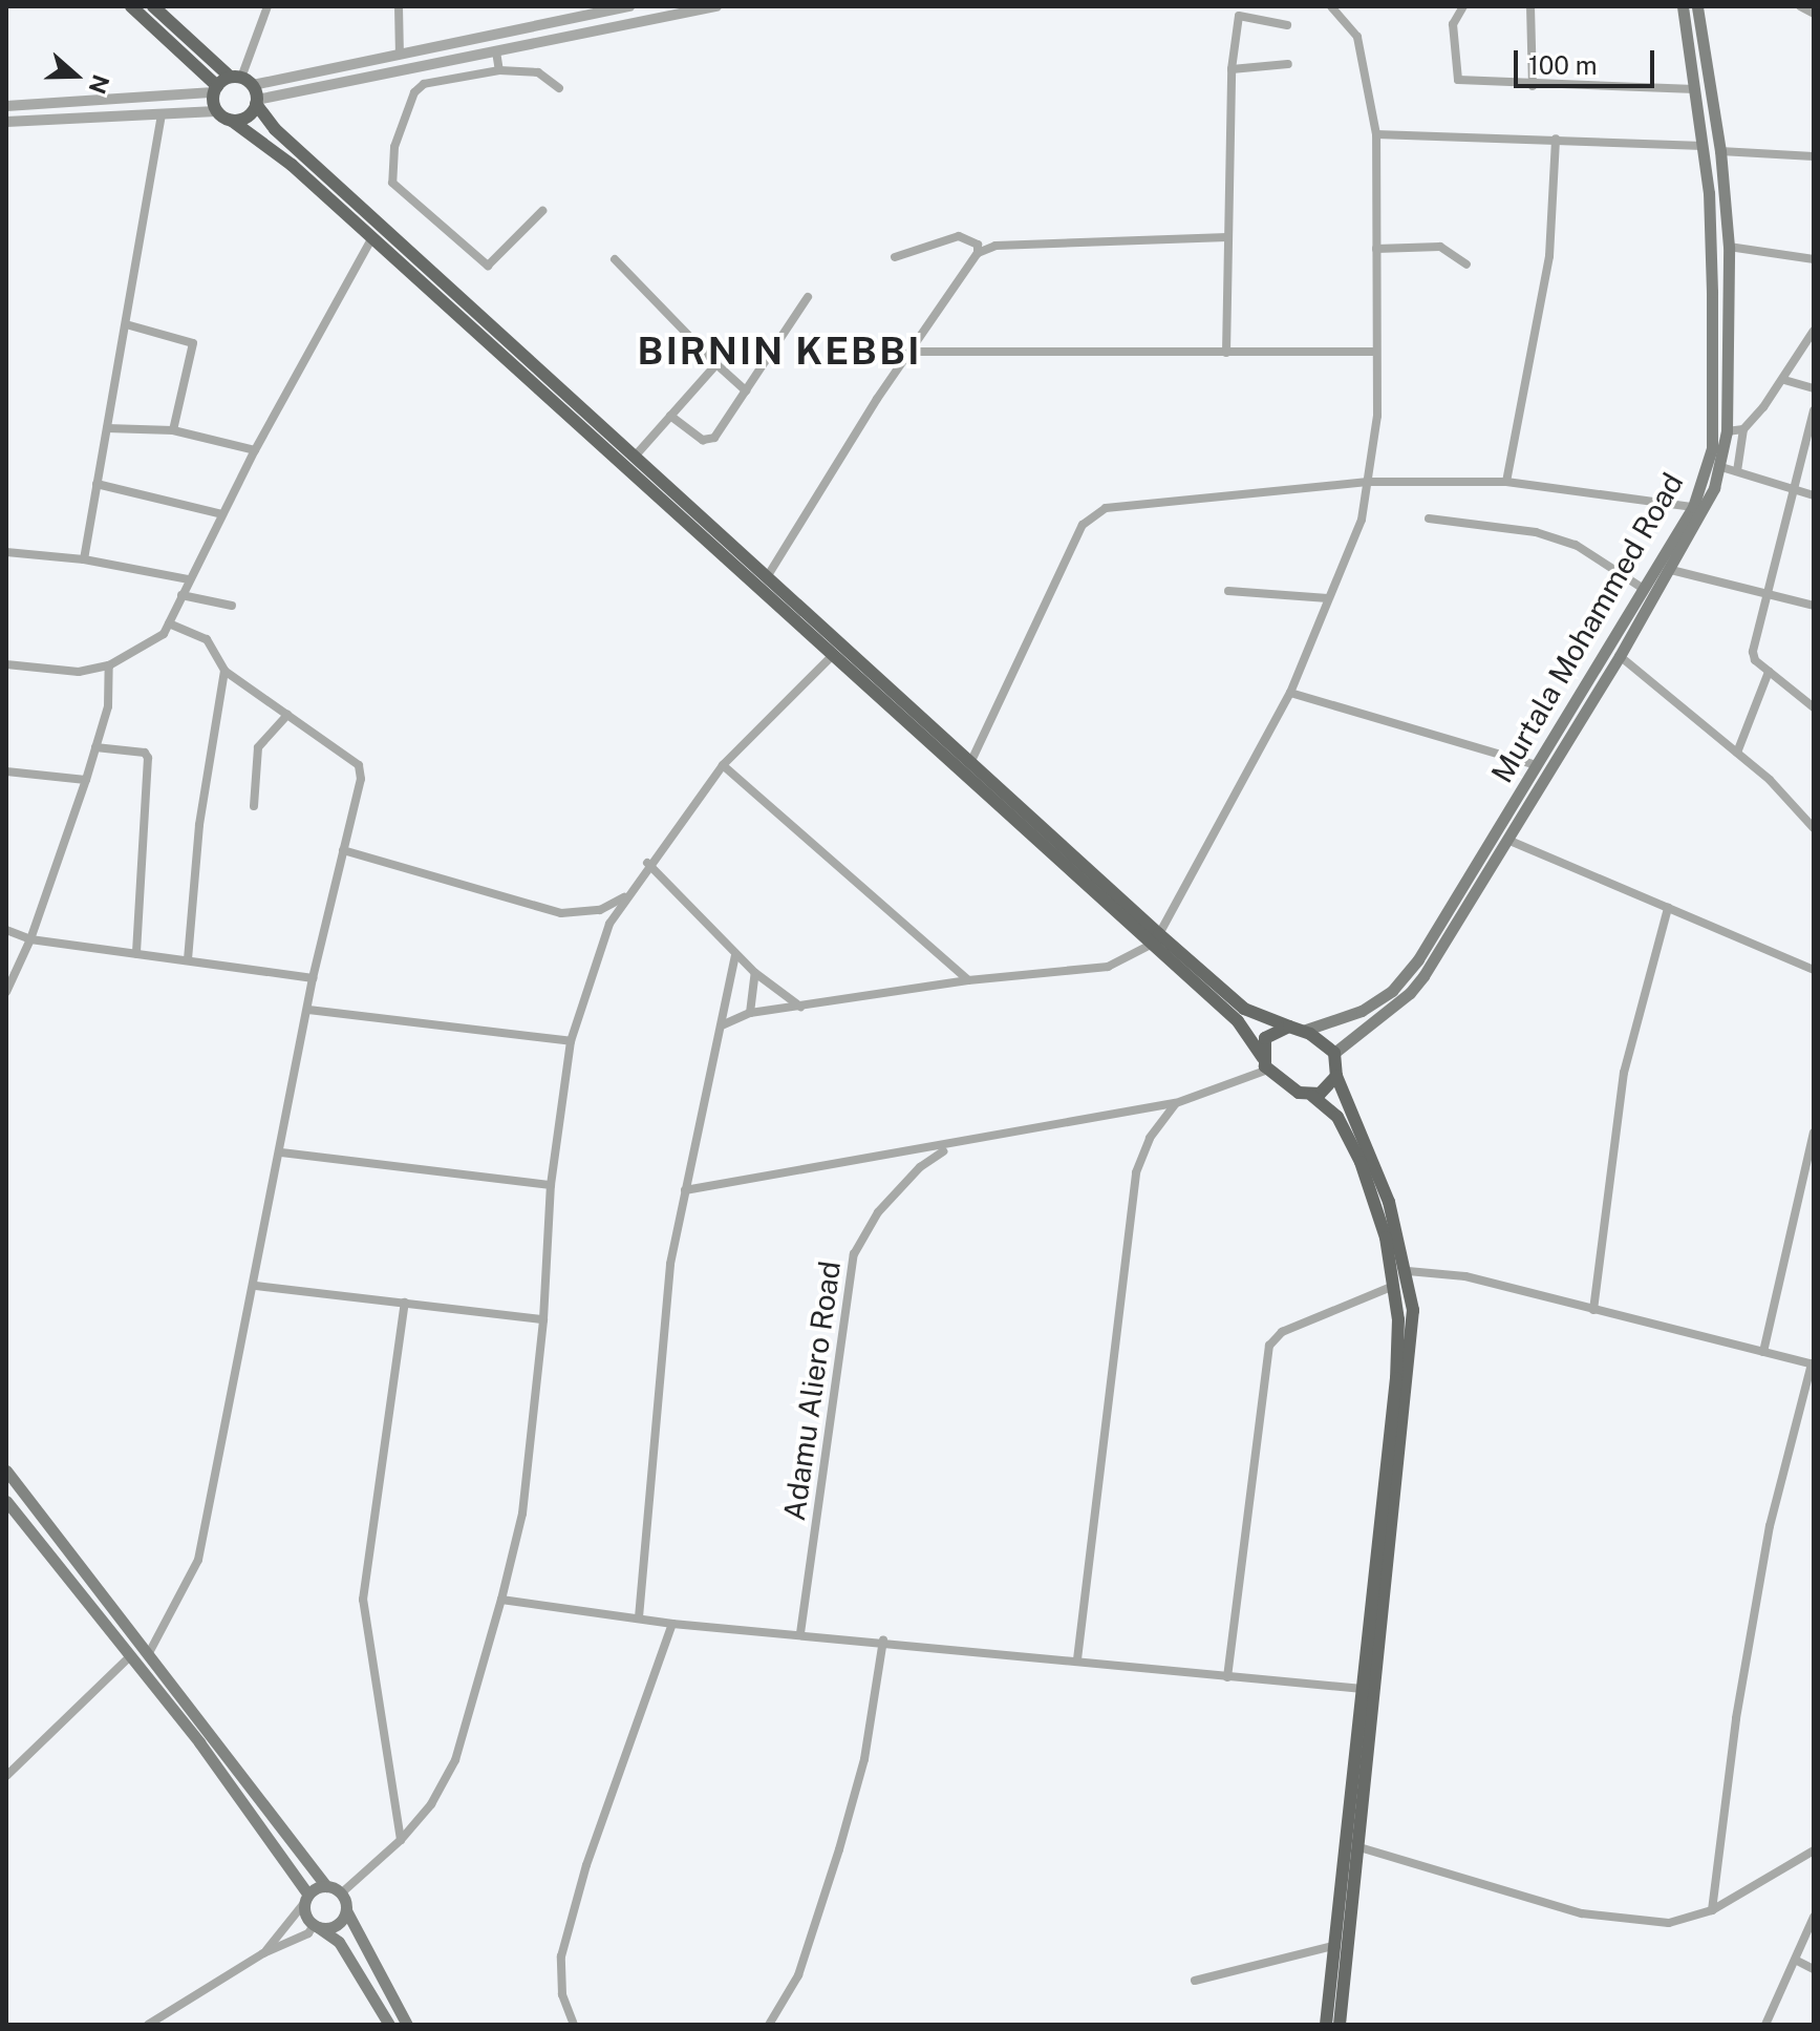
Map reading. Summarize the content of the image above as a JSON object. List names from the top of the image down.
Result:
{
  "streets": {
    "main road": ["Murtala Mohammed Road"],
    "street": ["Adamu Aliero Road"]
  },
  "districts": ["BIRNIN KEBBI"],
  "scale_bar": "100 m",
  "north": "right"
}
